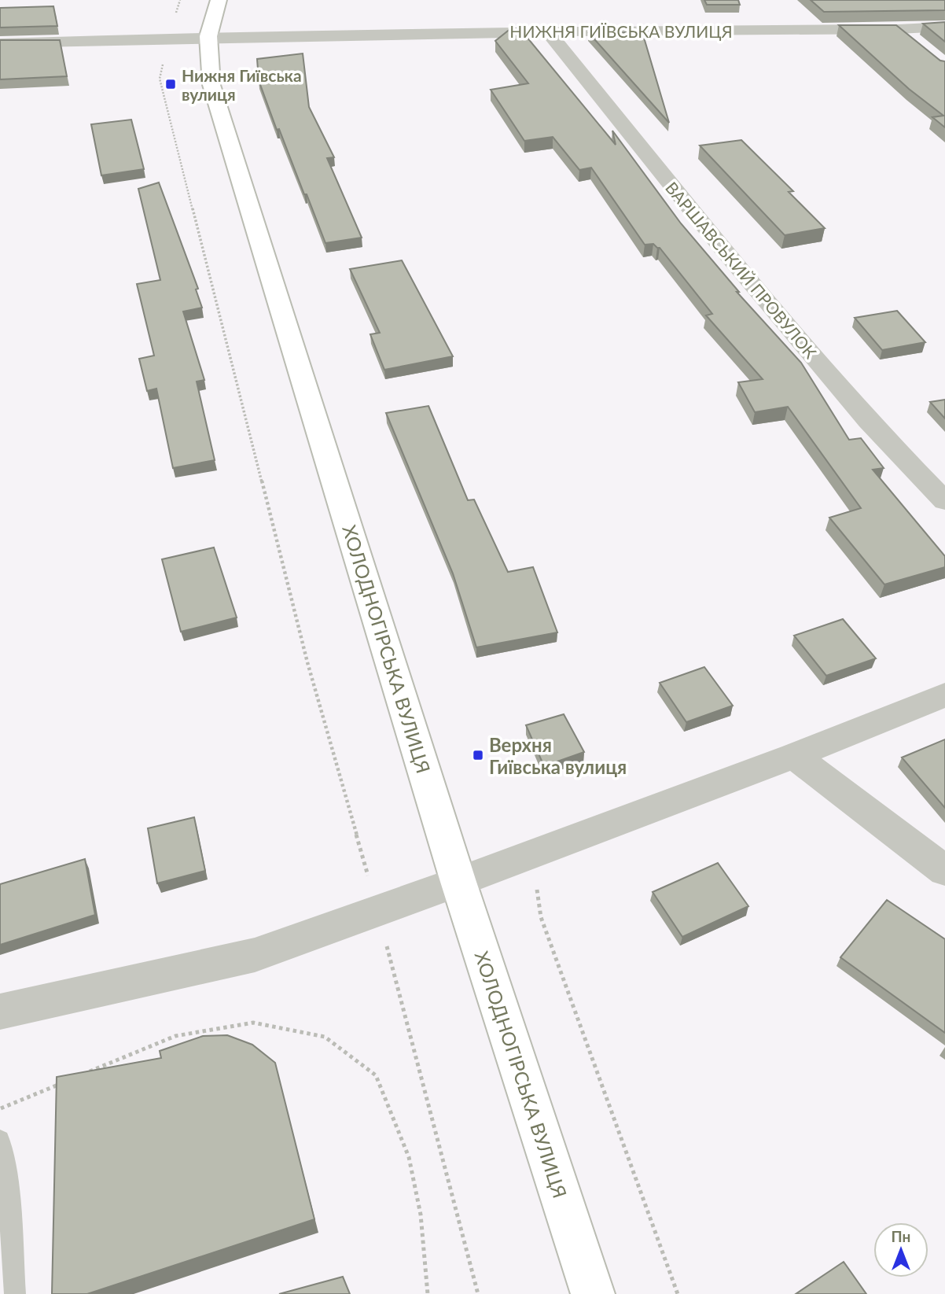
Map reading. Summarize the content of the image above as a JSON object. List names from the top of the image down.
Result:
{
  "streets": {
    "main road": ["ХОЛОДНОГІРСЬКА ВУЛИЦЯ"],
    "street": ["НИЖНЯ ГИЇВСЬКА ВУЛИЦЯ", "ВАРШАВСЬКИЙ ПРОВУЛОК"]
  },
  "crossings": [
    ["НИЖНЯ ГИЇВСЬКА ВУЛИЦЯ", "ВАРШАВСЬКИЙ ПРОВУЛОК"],
    ["НИЖНЯ ГИЇВСЬКА ВУЛИЦЯ", "ХОЛОДНОГІРСЬКА ВУЛИЦЯ"]
  ],
  "places": {
    "transit": ["Нижня Гиївська вулиця", "Верхня Гиївська вулиця"]
  },
  "north": "top"
}
